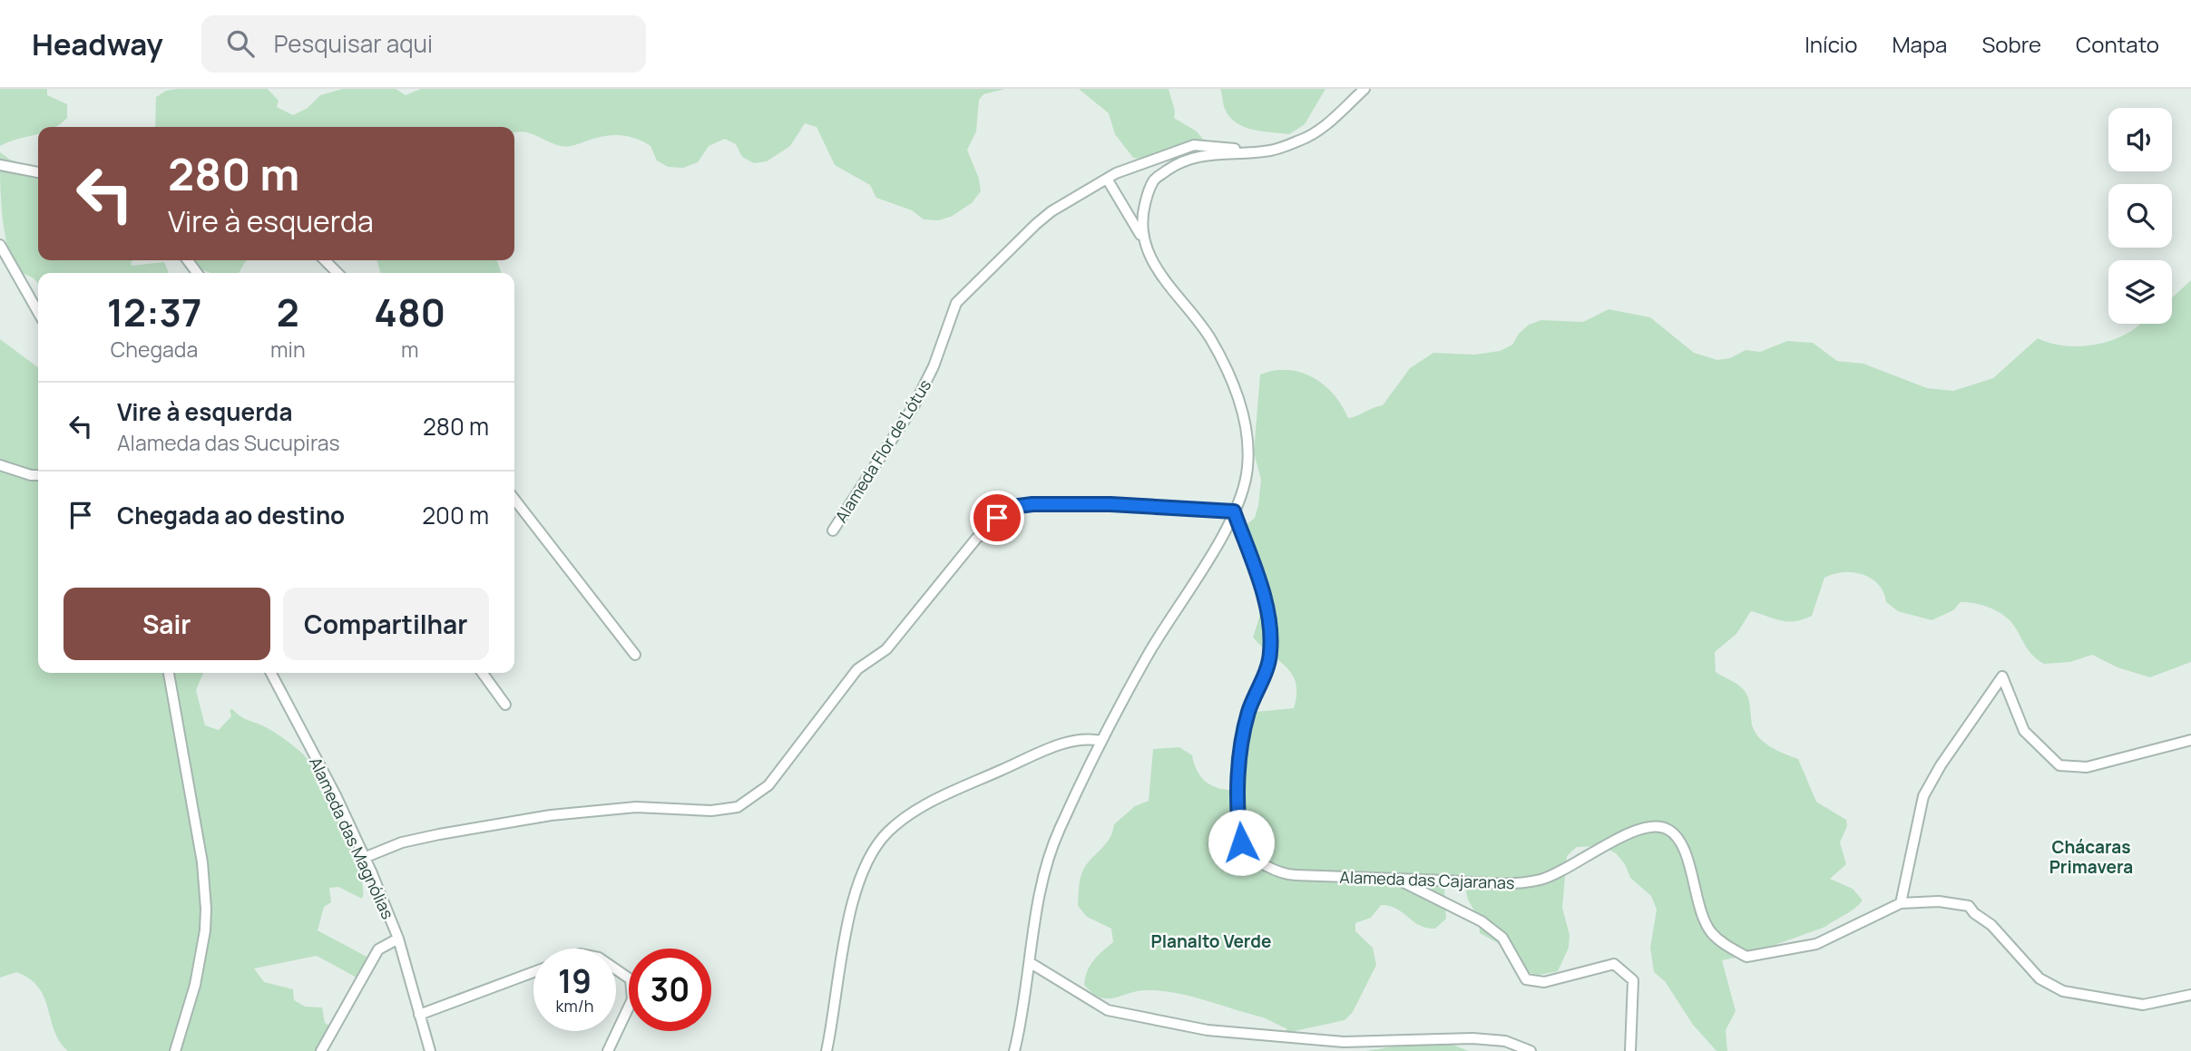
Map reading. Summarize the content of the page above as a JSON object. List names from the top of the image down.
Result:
{
  "streets": {
    "street": ["Alameda Flor de Lótus", "Alameda das Magnólias", "Alameda das Cajaranas"]
  },
  "districts": ["Chácaras Primavera", "Planalto Verde"],
  "page": {
    "header": "Headway",
    "search": "Pesquisar aqui",
    "nav": [
      "Início",
      "Mapa",
      "Sobre",
      "Contato"
    ],
    "turn": ["280 m", "Vire à esquerda"],
    "eta": [
      "12:37",
      "Chegada",
      "2",
      "min",
      "480",
      "m"
    ],
    "list": [
      {
        "name": "Vire à esquerda",
        "note": "Alameda das Sucupiras",
        "value": "280 m"
      },
      {
        "name": "Chegada ao destino",
        "value": "200 m"
      }
    ],
    "buttons": ["Sair", "Compartilhar"],
    "speed": "19 km/h",
    "limit": "30"
  }
}
